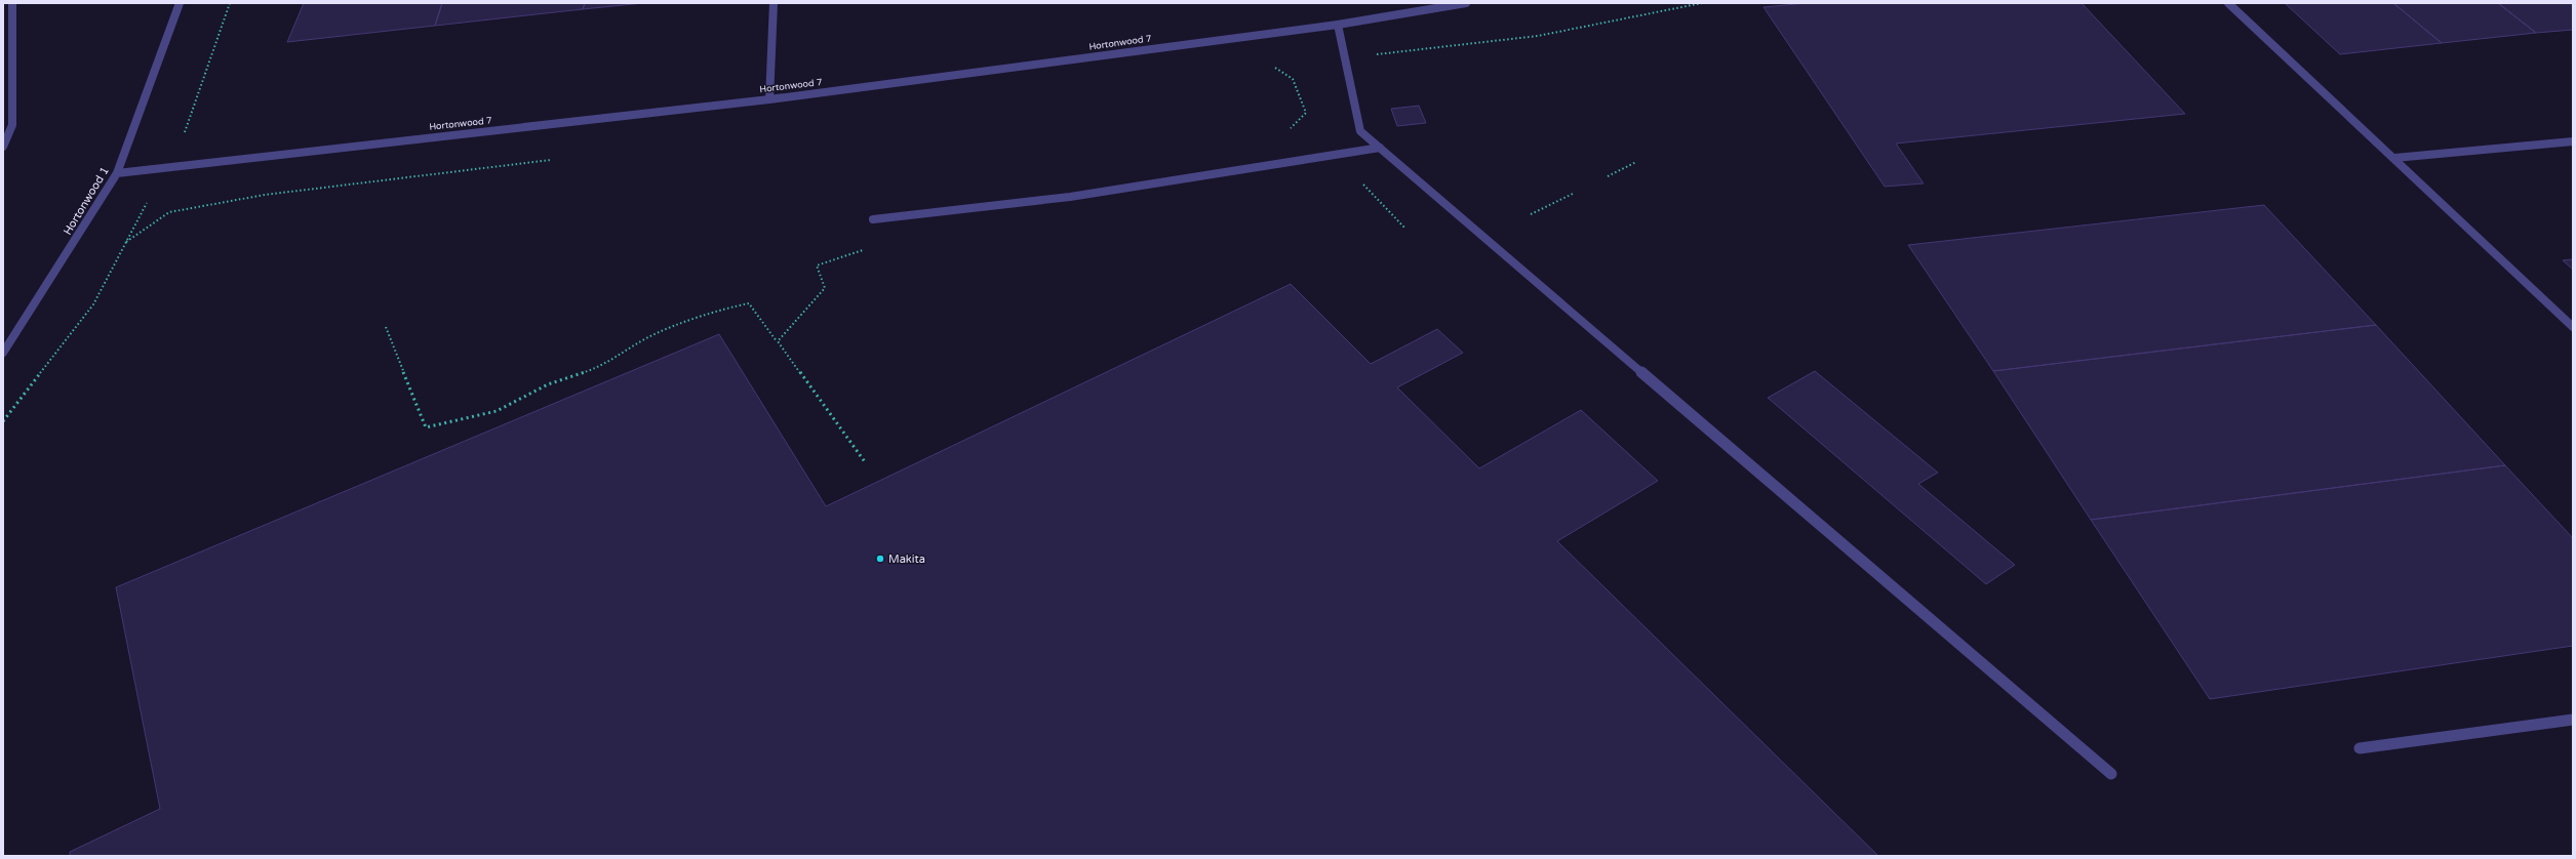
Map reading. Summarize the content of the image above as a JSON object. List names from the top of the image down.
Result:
{
  "streets": {
    "street": ["Hortonwood 7", "Hortonwood 1"]
  },
  "crossings": [
    ["Hortonwood 7", "Hortonwood 1"]
  ],
  "places": ["Makita"]
}
